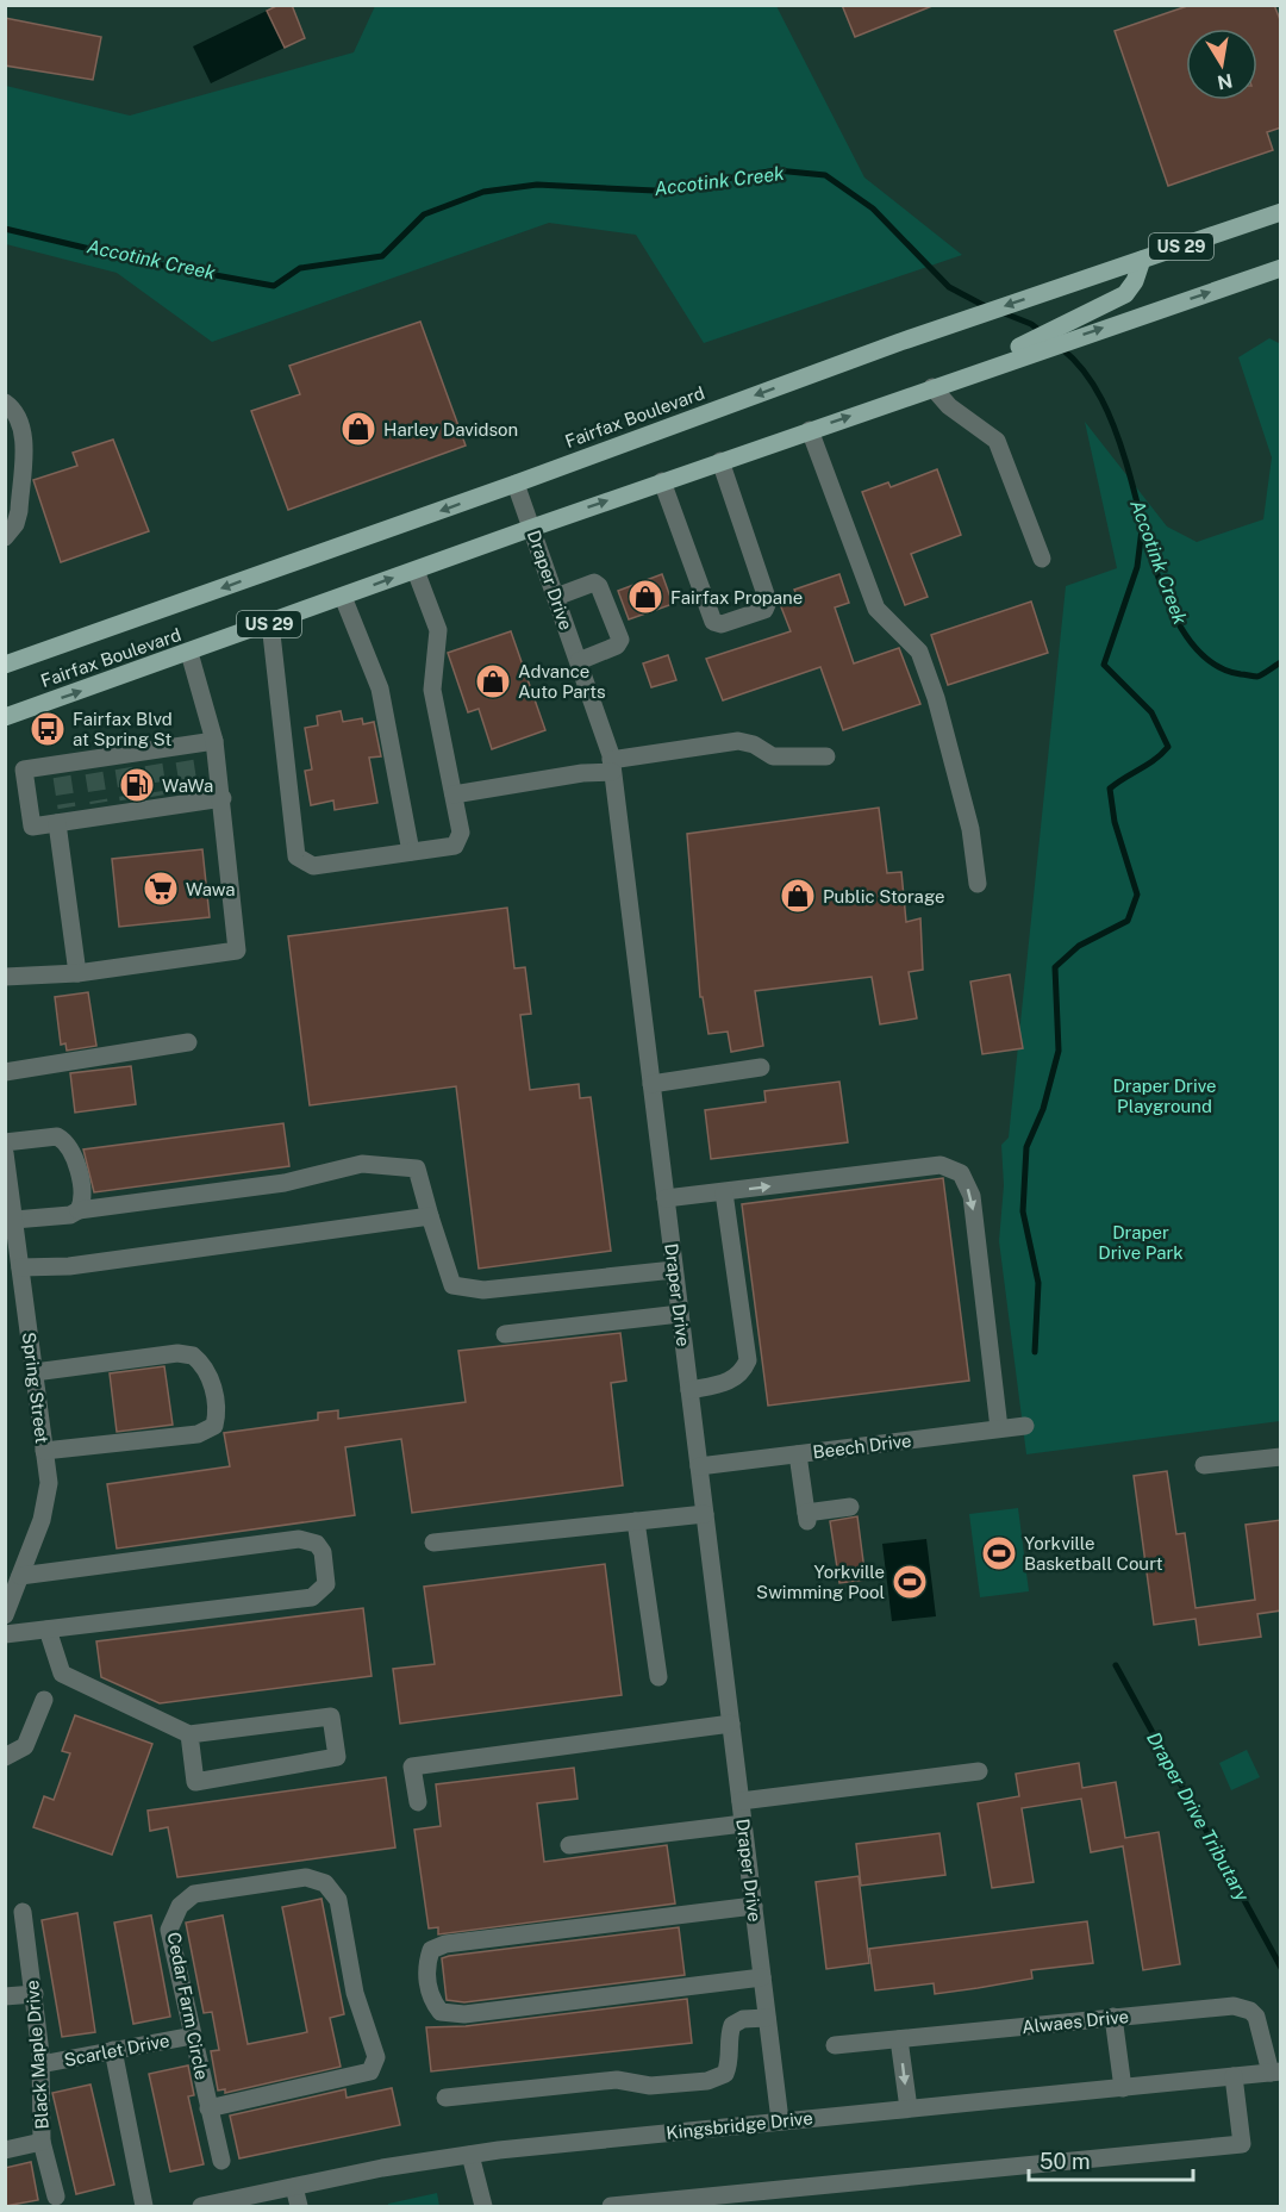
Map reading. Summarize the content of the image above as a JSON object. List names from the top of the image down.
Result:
{
  "streets": {
    "main road": ["US 29", "Fairfax Boulevard"],
    "street": [
      "Draper Drive",
      "Spring Street",
      "Beech Drive",
      "Cedar Farm Circle",
      "Alwaes Drive",
      "Scarlet Drive",
      "Black Maple Drive",
      "Kingsbridge Drive"
    ]
  },
  "crossings": [
    ["Fairfax Boulevard", "Draper Drive"],
    ["Draper Drive", "Beech Drive"],
    ["Draper Drive", "Kingsbridge Drive"],
    ["Cedar Farm Circle", "Scarlet Drive"],
    ["Alwaes Drive", "Kingsbridge Drive"],
    ["Scarlet Drive", "Black Maple Drive"]
  ],
  "water": ["Accotink Creek", "Draper Drive Tributary"],
  "parks": ["Draper Drive Playground", "Draper Drive Park"],
  "places": {
    "shop": [
      "Harley Davidson",
      "Fairfax Propane",
      "Advance Auto Parts",
      "Public Storage"
    ],
    "bus stop": ["Fairfax Blvd at Spring St"],
    "fuel station": ["WaWa"],
    "supermarket": ["Wawa"],
    "sports": ["Yorkville Basketball Court", "Yorkville Swimming Pool"]
  },
  "scale_bar": "50 m",
  "north": "bottom"
}
